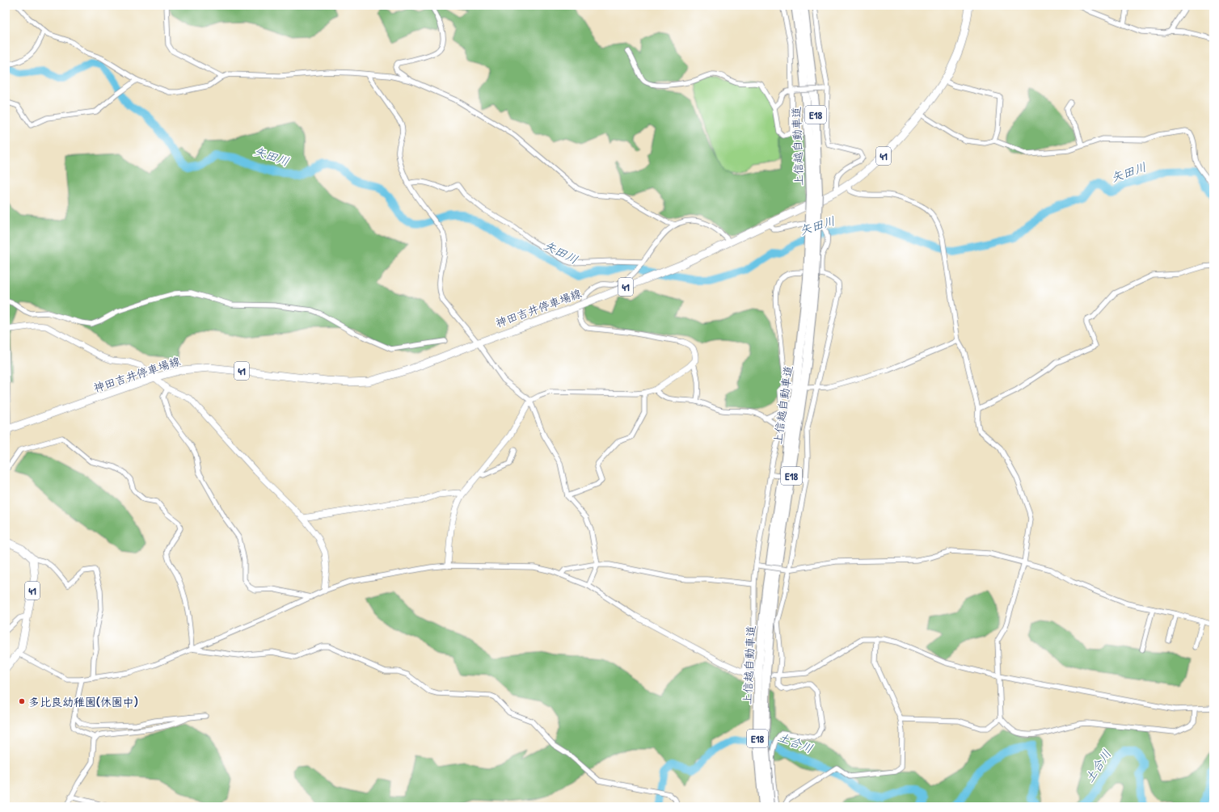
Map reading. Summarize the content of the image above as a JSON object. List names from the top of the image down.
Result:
{
  "streets": {
    "highway": ["E18", "上信越自動車道"],
    "main road": ["41", "神田吉井停車場線"]
  },
  "water": ["矢田川", "土合川"],
  "places": ["多比良幼稚園(休園中)"]
}
